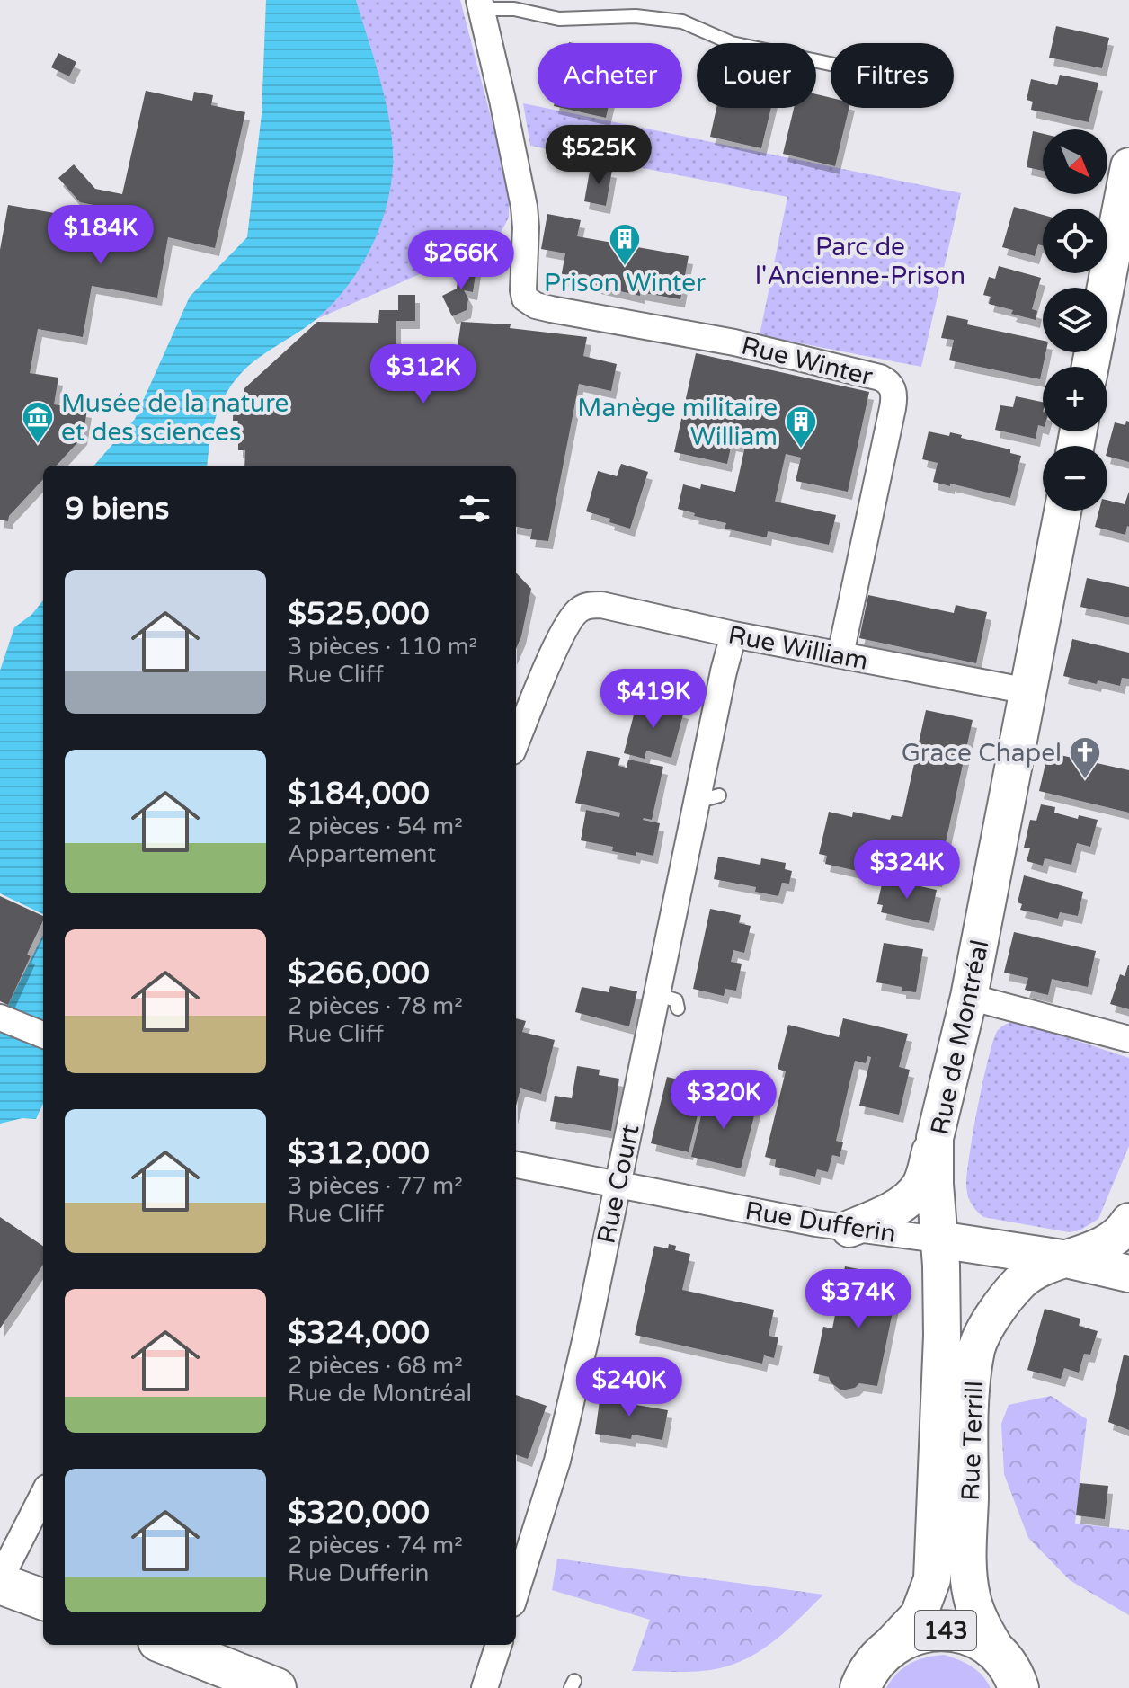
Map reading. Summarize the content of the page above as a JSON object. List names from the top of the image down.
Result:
{
  "streets": {
    "main road": ["143"],
    "street": [
      "Rue Winter",
      "Rue William",
      "Rue de Montréal",
      "Rue Court",
      "Rue Dufferin",
      "Rue Terrill"
    ]
  },
  "crossings": [
    ["Rue Winter", "Rue William"],
    ["Rue William", "Rue de Montréal"],
    ["Rue William", "Rue Court"],
    ["Rue de Montréal", "Rue Dufferin"],
    ["Rue de Montréal", "Rue Terrill"],
    ["Rue Court", "Rue Dufferin"],
    ["Rue Dufferin", "Rue Terrill"],
    ["Rue Terrill", "143"]
  ],
  "parks": ["Parc de l'Ancienne-Prison"],
  "places": {
    "building": ["Prison Winter", "Manège militaire William"],
    "museum": ["Musée de la nature et des sciences"],
    "church": ["Grace Chapel"]
  },
  "north": "bottom right",
  "page": {
    "chip": ["Acheter", "Louer", "Filtres"],
    "price": [
      "$525K",
      "$184K",
      "$266K",
      "$312K",
      "$419K",
      "$324K",
      "$320K",
      "$374K",
      "$240K"
    ],
    "map_buttons": ["+", "−"],
    "heading": "9 biens",
    "list": [
      {
        "name": "$525,000",
        "note": "3 pièces · 110 m² · Rue Cliff"
      },
      {
        "name": "$184,000",
        "note": "2 pièces · 54 m² · Appartement"
      },
      {
        "name": "$266,000",
        "note": "2 pièces · 78 m² · Rue Cliff"
      },
      {
        "name": "$312,000",
        "note": "3 pièces · 77 m² · Rue Cliff"
      },
      {
        "name": "$324,000",
        "note": "2 pièces · 68 m² · Rue de Montréal"
      },
      {
        "name": "$320,000",
        "note": "2 pièces · 74 m² · Rue Dufferin"
      }
    ]
  }
}
